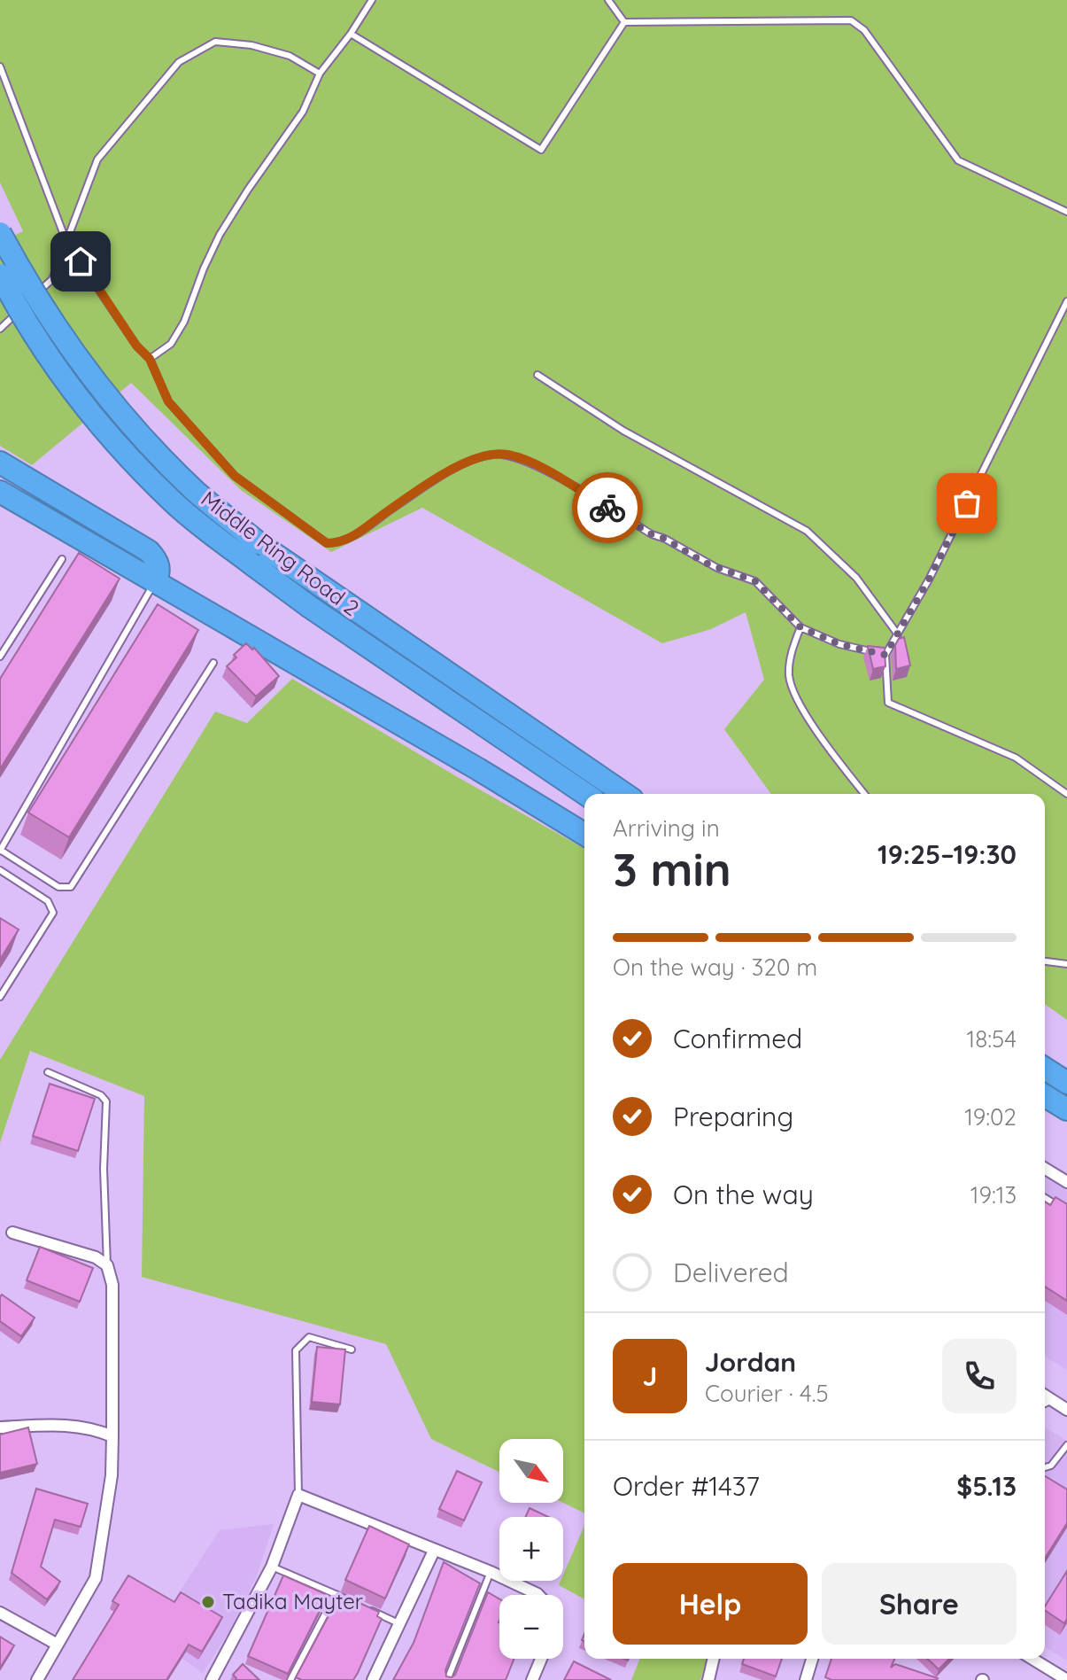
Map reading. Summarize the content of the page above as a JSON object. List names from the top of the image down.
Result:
{
  "streets": {
    "highway": ["Middle Ring Road 2"]
  },
  "places": ["Tadika Mayter"],
  "north": "bottom right",
  "page": {
    "heading": ["3 min", "Arriving in", "19:25–19:30"],
    "panel": [
      "Jordan",
      "Courier · 4.5",
      "Order #1437",
      "$5.13"
    ],
    "bar": "On the way · 320 m",
    "list": [
      ["Confirmed", "18:54"],
      ["Preparing", "19:02"],
      ["On the way", "19:13"],
      "Delivered"
    ],
    "round": "J",
    "map_buttons": ["+", "−"],
    "buttons": ["Help", "Share"]
  }
}
